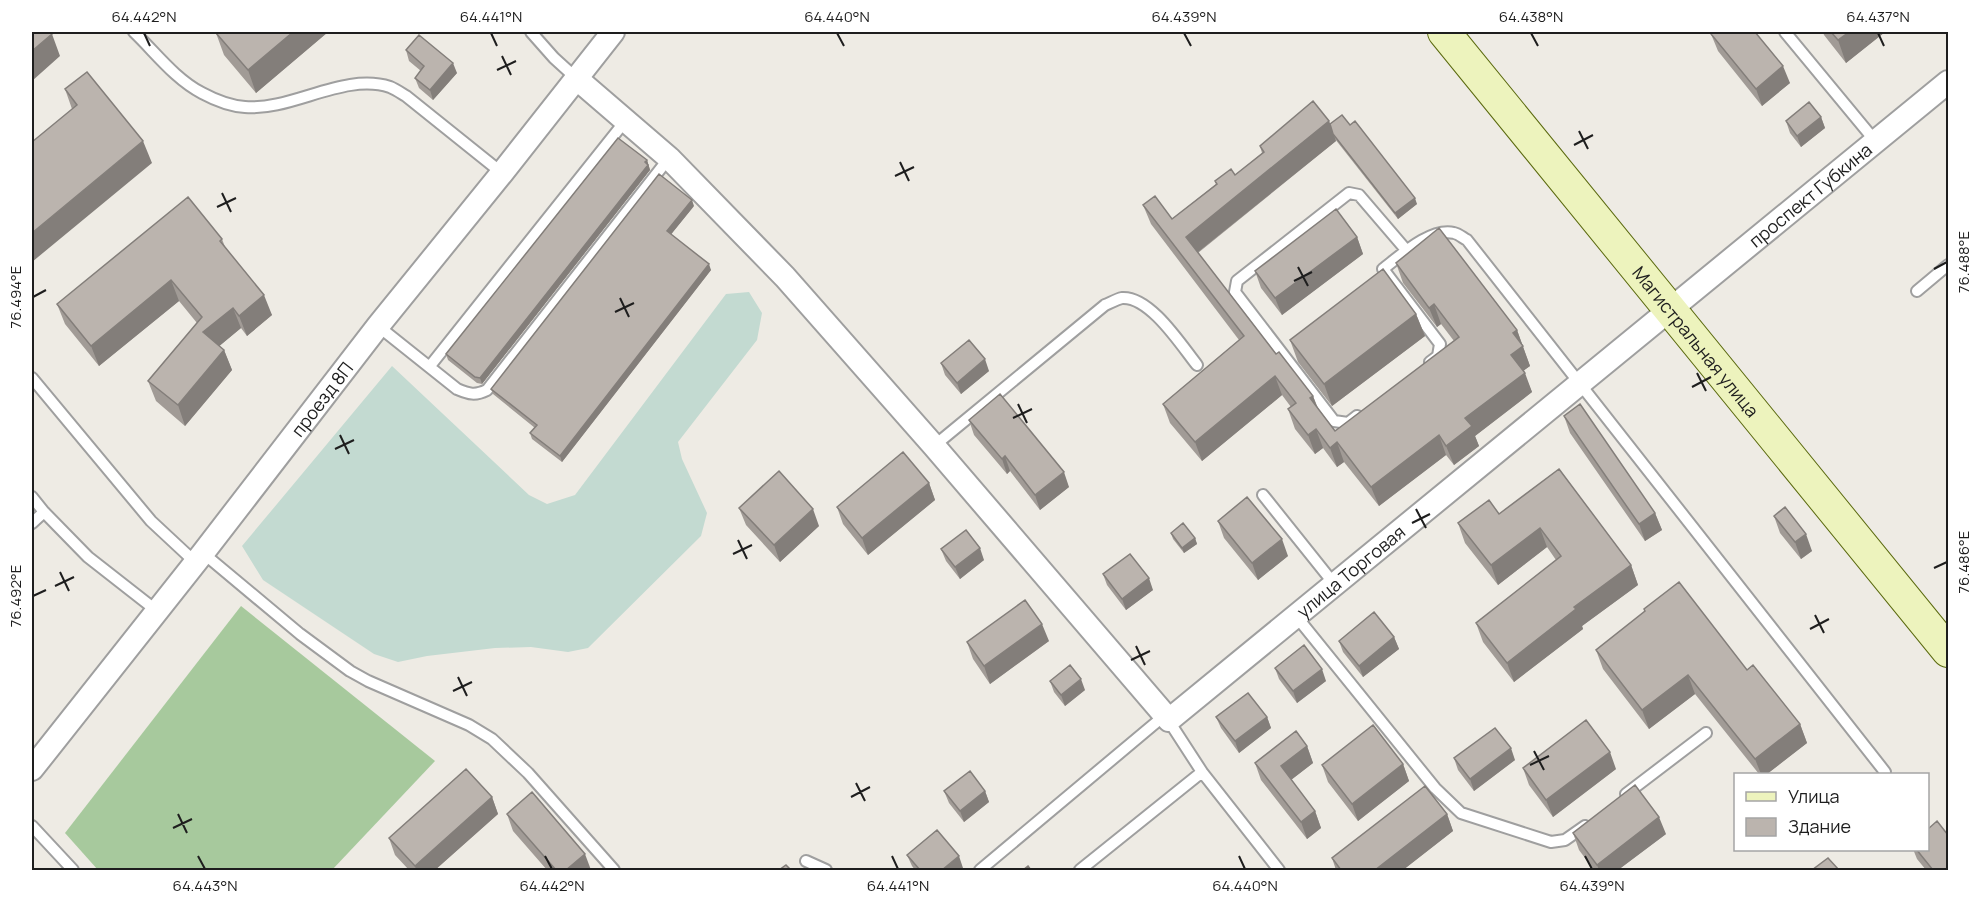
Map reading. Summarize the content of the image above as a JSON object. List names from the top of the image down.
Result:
{
  "streets": {
    "main road": ["Магистральная улица"],
    "street": ["проспект Губкина", "проезд 8П", "улица Торговая"]
  },
  "crossings": [
    ["проспект Губкина", "Магистральная улица"],
    ["проспект Губкина", "улица Торговая"],
    ["Магистральная улица", "улица Торговая"]
  ],
  "legend": ["Улица", "Здание"],
  "coordinates": [
    "64.442°N",
    "64.441°N",
    "64.440°N",
    "64.439°N",
    "64.438°N",
    "64.437°N",
    "76.488°E",
    "76.494°E",
    "76.486°E",
    "76.492°E",
    "64.443°N"
  ]
}
